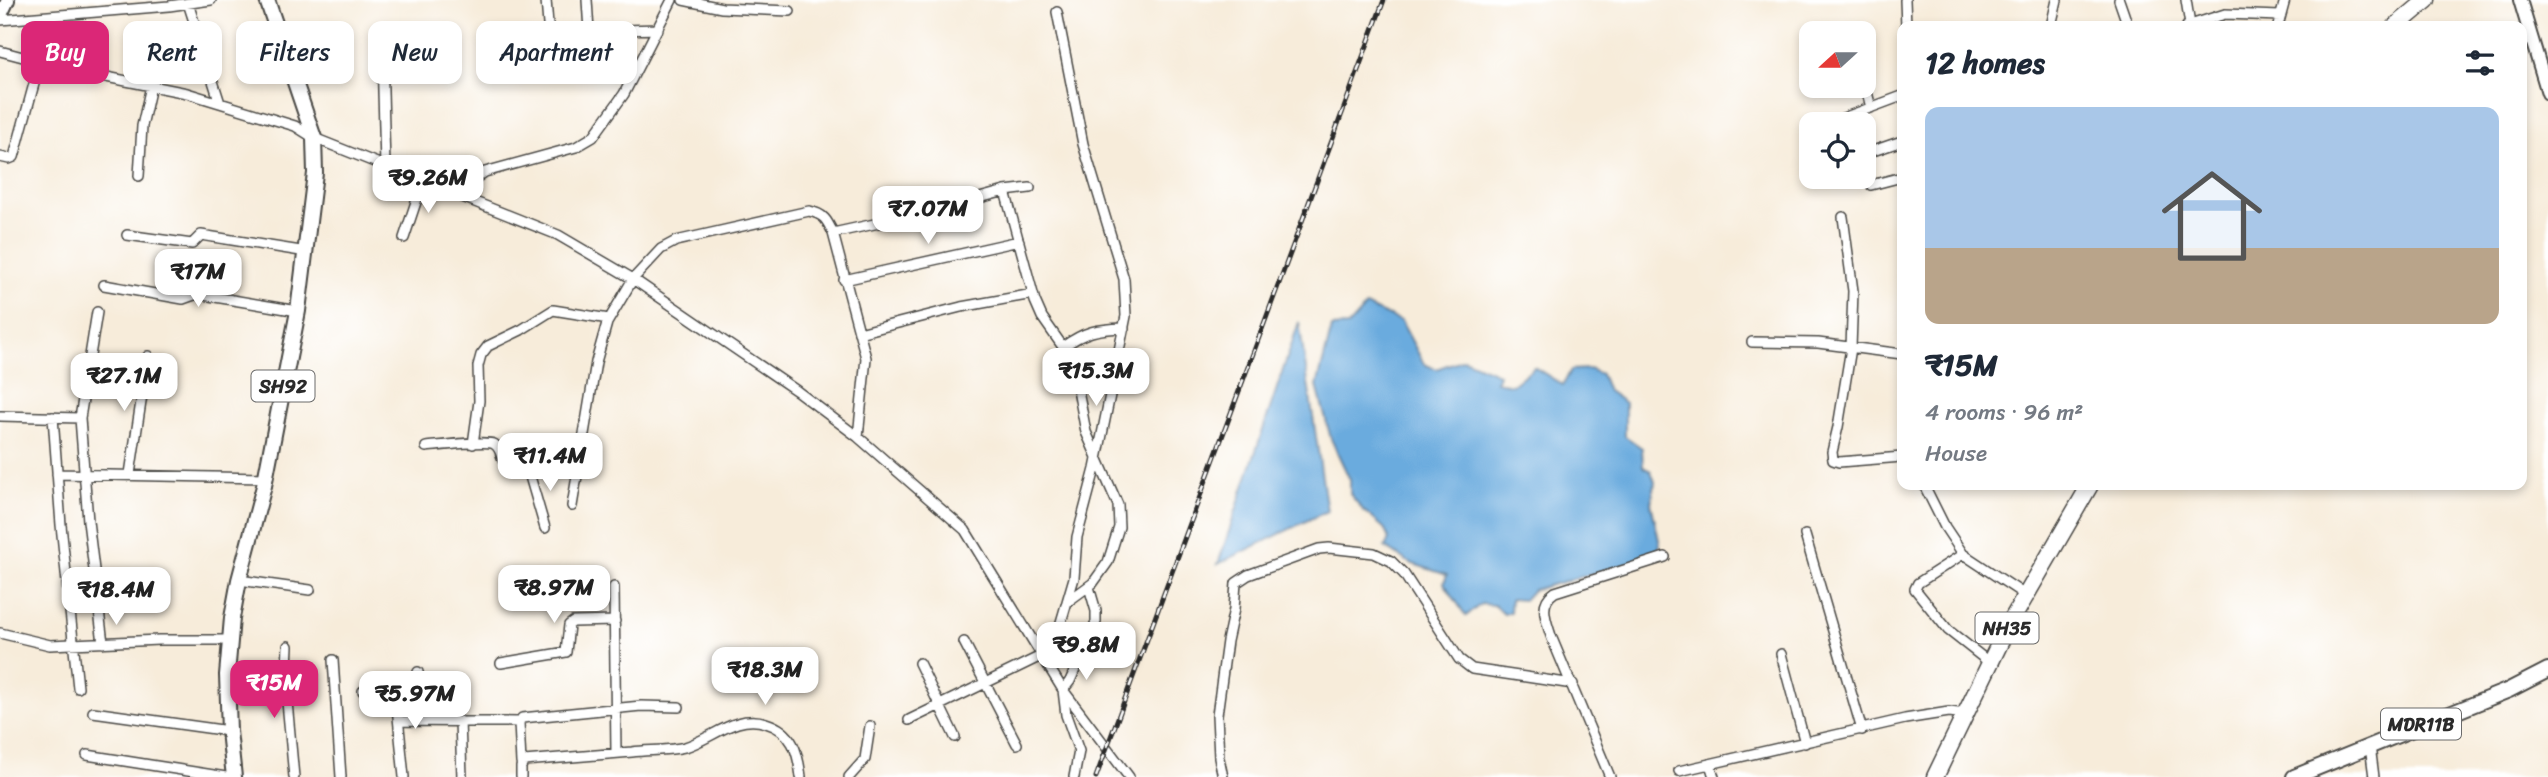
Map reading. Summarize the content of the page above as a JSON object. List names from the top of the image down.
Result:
{
  "streets": {
    "highway": ["NH35"],
    "main road": ["SH92", "MDR11B"]
  },
  "north": "left",
  "page": {
    "chip": [
      "Buy",
      "Rent",
      "Filters",
      "New",
      "Apartment"
    ],
    "heading": "12 homes",
    "list": [
      {
        "name": "₹15M",
        "note": "4 rooms · 96 m² · House"
      }
    ],
    "price": [
      "₹9.26M",
      "₹7.07M",
      "₹17M",
      "₹15.3M",
      "₹27.1M",
      "₹11.4M",
      "₹8.97M",
      "₹18.4M",
      "₹9.8M",
      "₹18.3M",
      "₹15M",
      "₹5.97M"
    ]
  }
}
